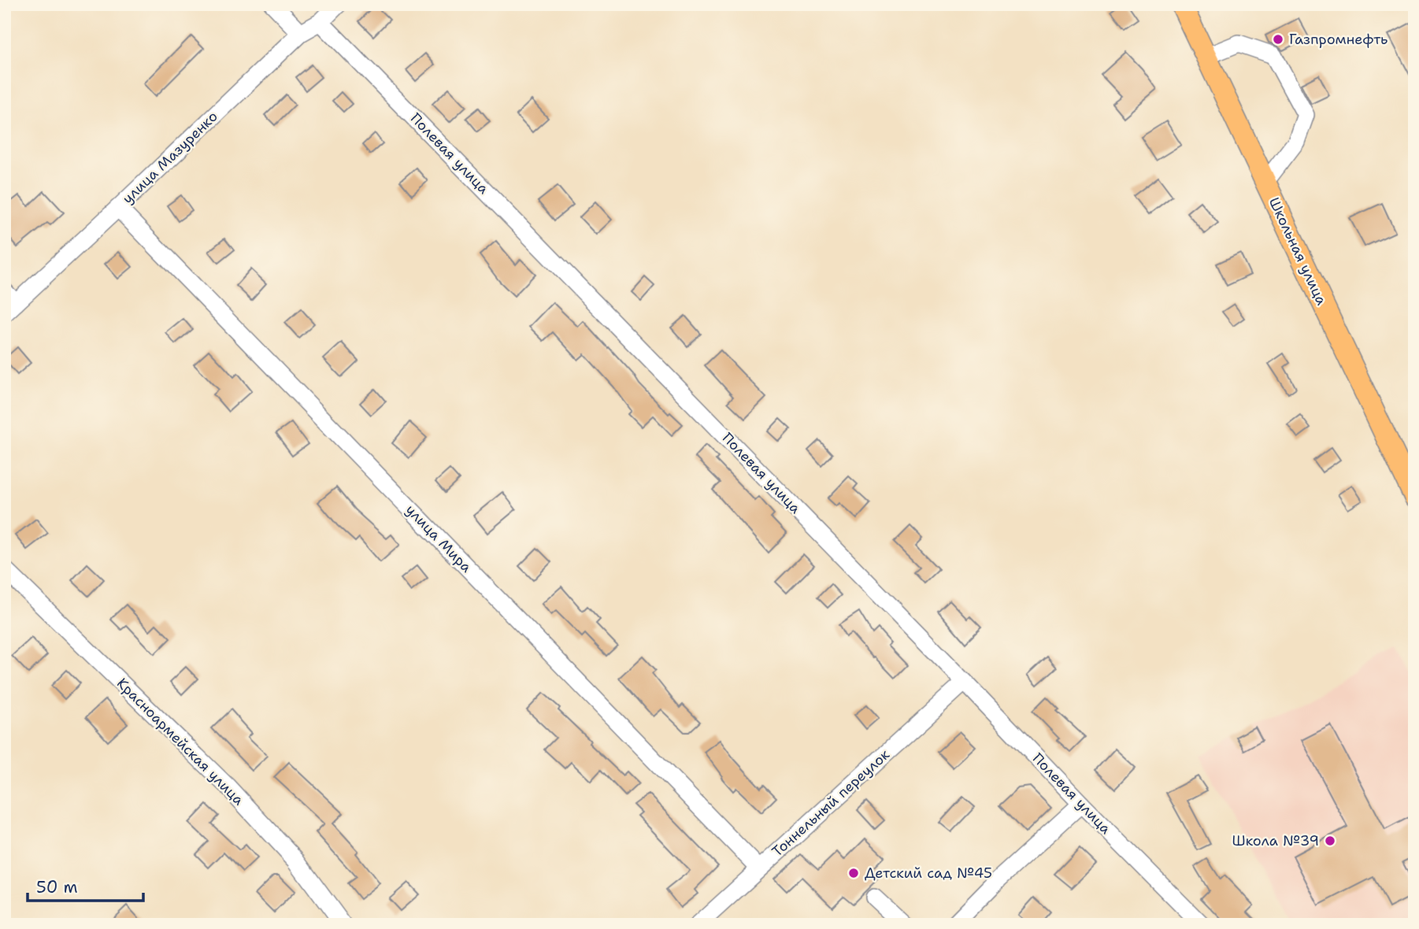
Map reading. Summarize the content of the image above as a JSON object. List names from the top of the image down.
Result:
{
  "streets": {
    "main road": ["Школьная улица"],
    "street": [
      "Полевая улица",
      "улица Мазуренко",
      "улица Мира",
      "Красноармейская улица",
      "Тоннельный переулок"
    ]
  },
  "crossings": [
    ["Полевая улица", "улица Мазуренко"],
    ["Полевая улица", "Тоннельный переулок"],
    ["улица Мазуренко", "улица Мира"],
    ["улица Мира", "Тоннельный переулок"]
  ],
  "places": ["Газпромнефть", "Школа №39", "Детский сад №45"],
  "scale_bar": "50 m"
}
